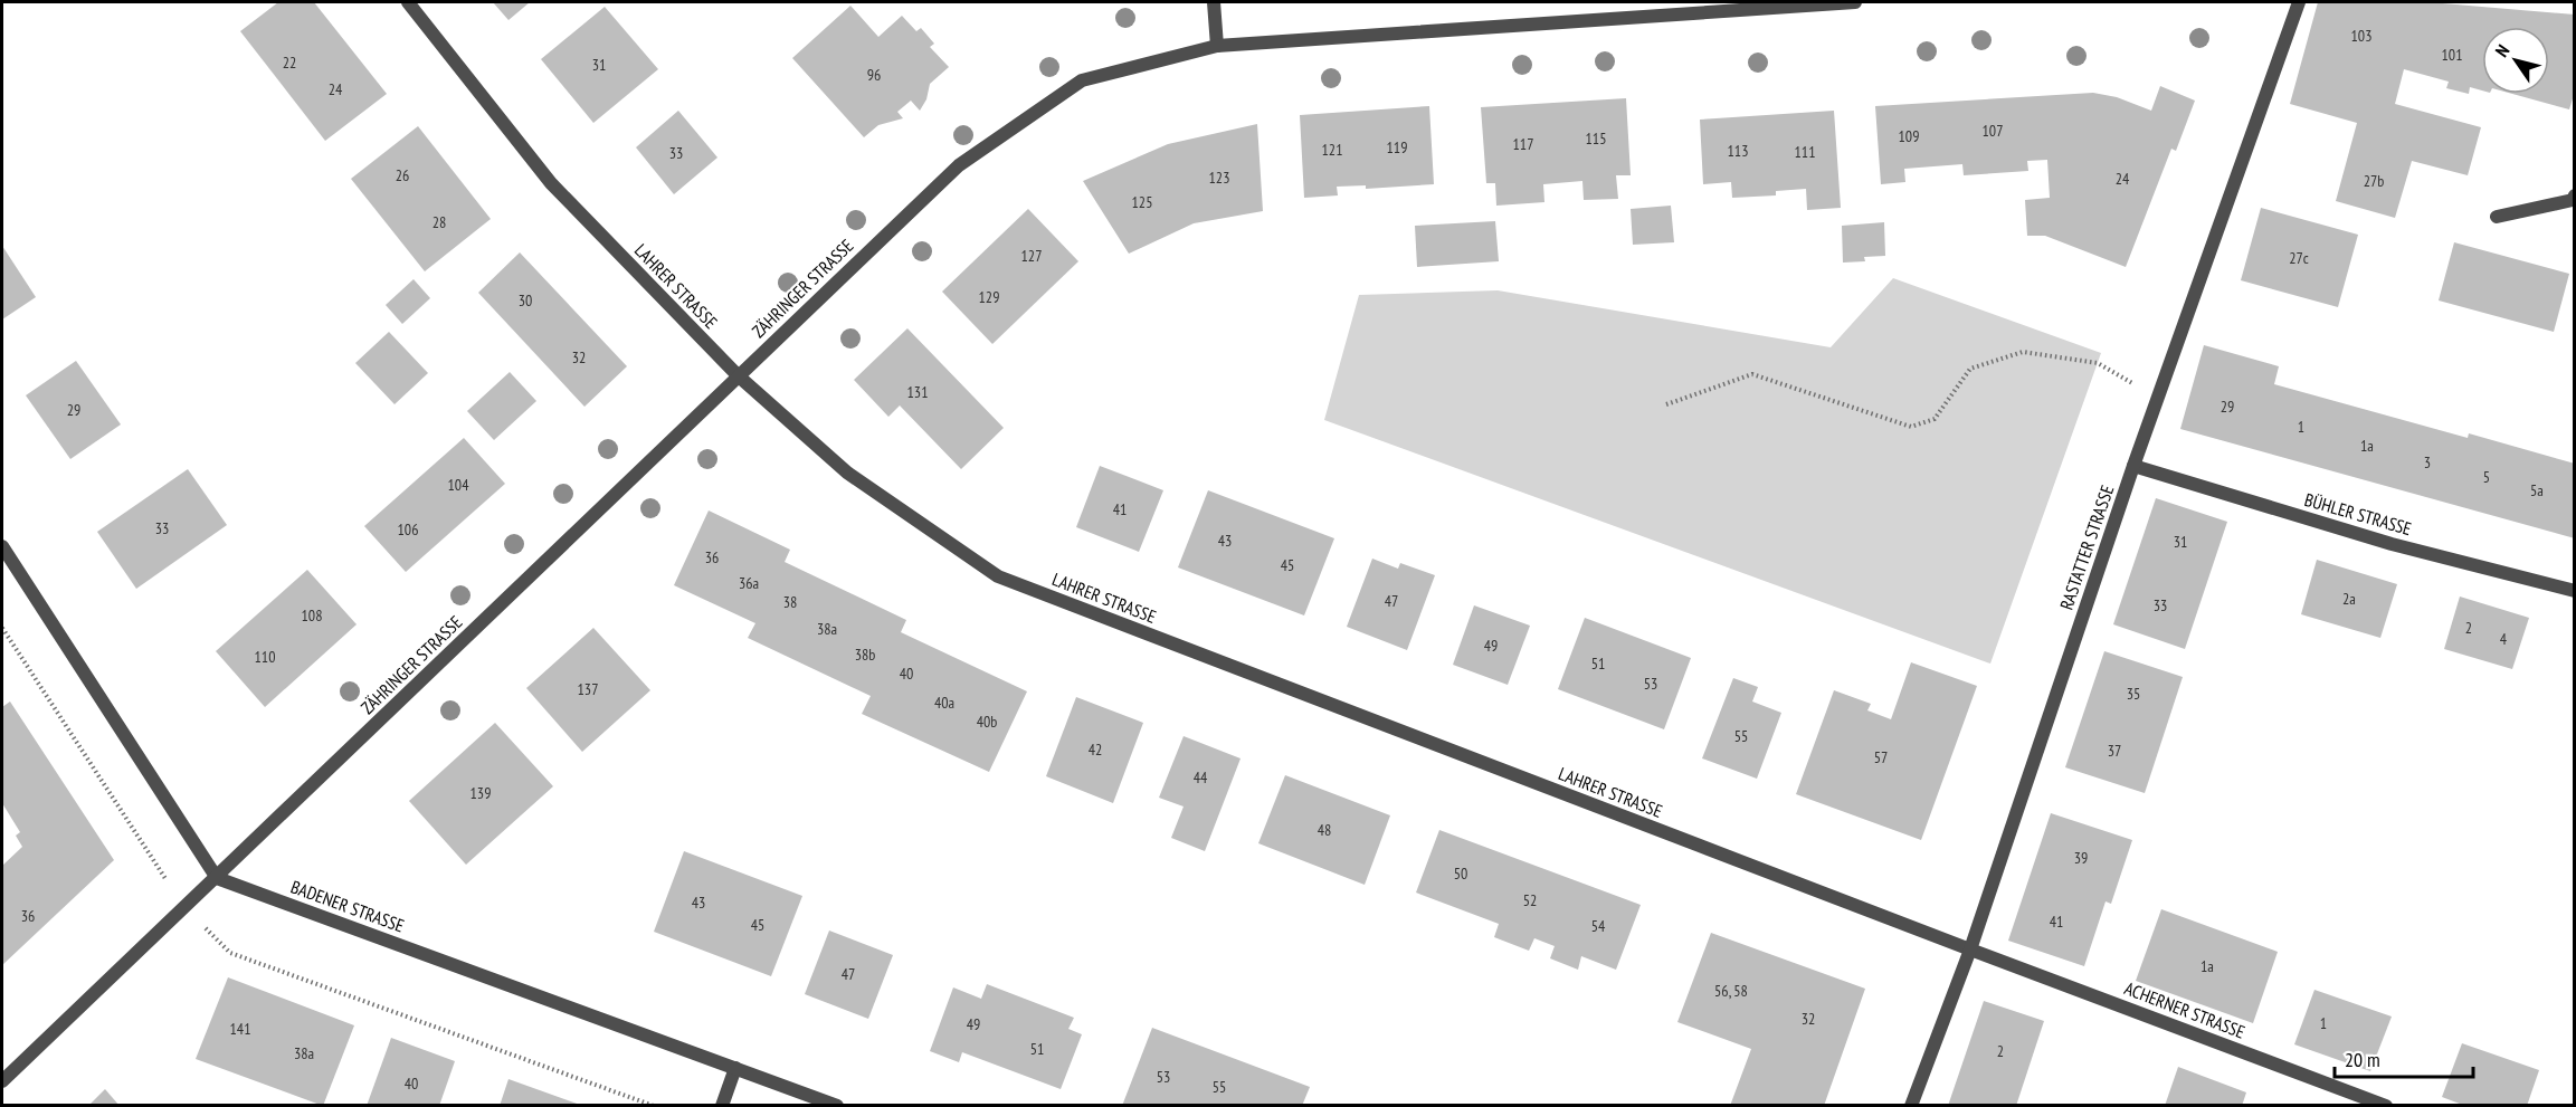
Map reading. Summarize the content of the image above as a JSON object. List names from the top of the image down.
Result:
{
  "streets": {
    "street": [
      "LAHRER STRASSE",
      "ZÄHRINGER STRASSE",
      "BÜHLER STRASSE",
      "RASTATTER STRASSE",
      "BADENER STRASSE",
      "ACHERNER STRASSE"
    ]
  },
  "crossings": [
    ["LAHRER STRASSE", "ZÄHRINGER STRASSE"],
    ["LAHRER STRASSE", "RASTATTER STRASSE"],
    ["LAHRER STRASSE", "ACHERNER STRASSE"],
    ["ZÄHRINGER STRASSE", "BADENER STRASSE"],
    ["BÜHLER STRASSE", "RASTATTER STRASSE"],
    ["RASTATTER STRASSE", "ACHERNER STRASSE"]
  ],
  "house_numbers": [
    "103",
    "101",
    "22",
    "31",
    "96",
    "24",
    "107",
    "109",
    "115",
    "117",
    "119",
    "121",
    "113",
    "111",
    "33",
    "26",
    "123",
    "24",
    "27b",
    "125",
    "28",
    "127",
    "27c",
    "129",
    "30",
    "32",
    "131",
    "29",
    "29",
    "1",
    "1a",
    "3",
    "5",
    "104",
    "5a",
    "41",
    "33",
    "106",
    "43",
    "31",
    "36",
    "45",
    "36a",
    "2a",
    "47",
    "38",
    "33",
    "108",
    "2",
    "38a",
    "4",
    "49",
    "38b",
    "110",
    "51",
    "40",
    "53",
    "137",
    "35",
    "40a",
    "40b",
    "55",
    "42",
    "37",
    "57",
    "44",
    "139",
    "48",
    "39",
    "50",
    "52",
    "43",
    "36",
    "41",
    "45",
    "54",
    "1a",
    "47",
    "56, 58",
    "32",
    "1",
    "49",
    "141",
    "51",
    "2",
    "38a",
    "53",
    "40",
    "55"
  ],
  "scale_bar": "20 m",
  "north": "top left"
}
